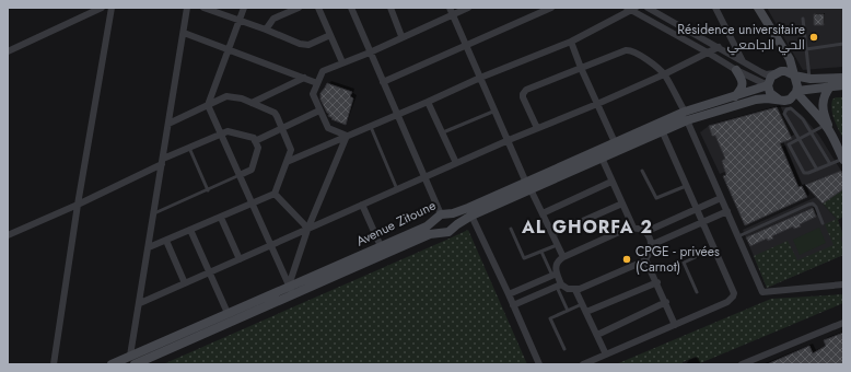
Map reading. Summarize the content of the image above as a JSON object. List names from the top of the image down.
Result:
{
  "streets": {
    "main road": ["Avenue Zitoune"]
  },
  "districts": ["AL GHORFA 2"],
  "places": ["Résidence universitaire الحي الجامعي", "CPGE - privées (Carnot)"]
}
